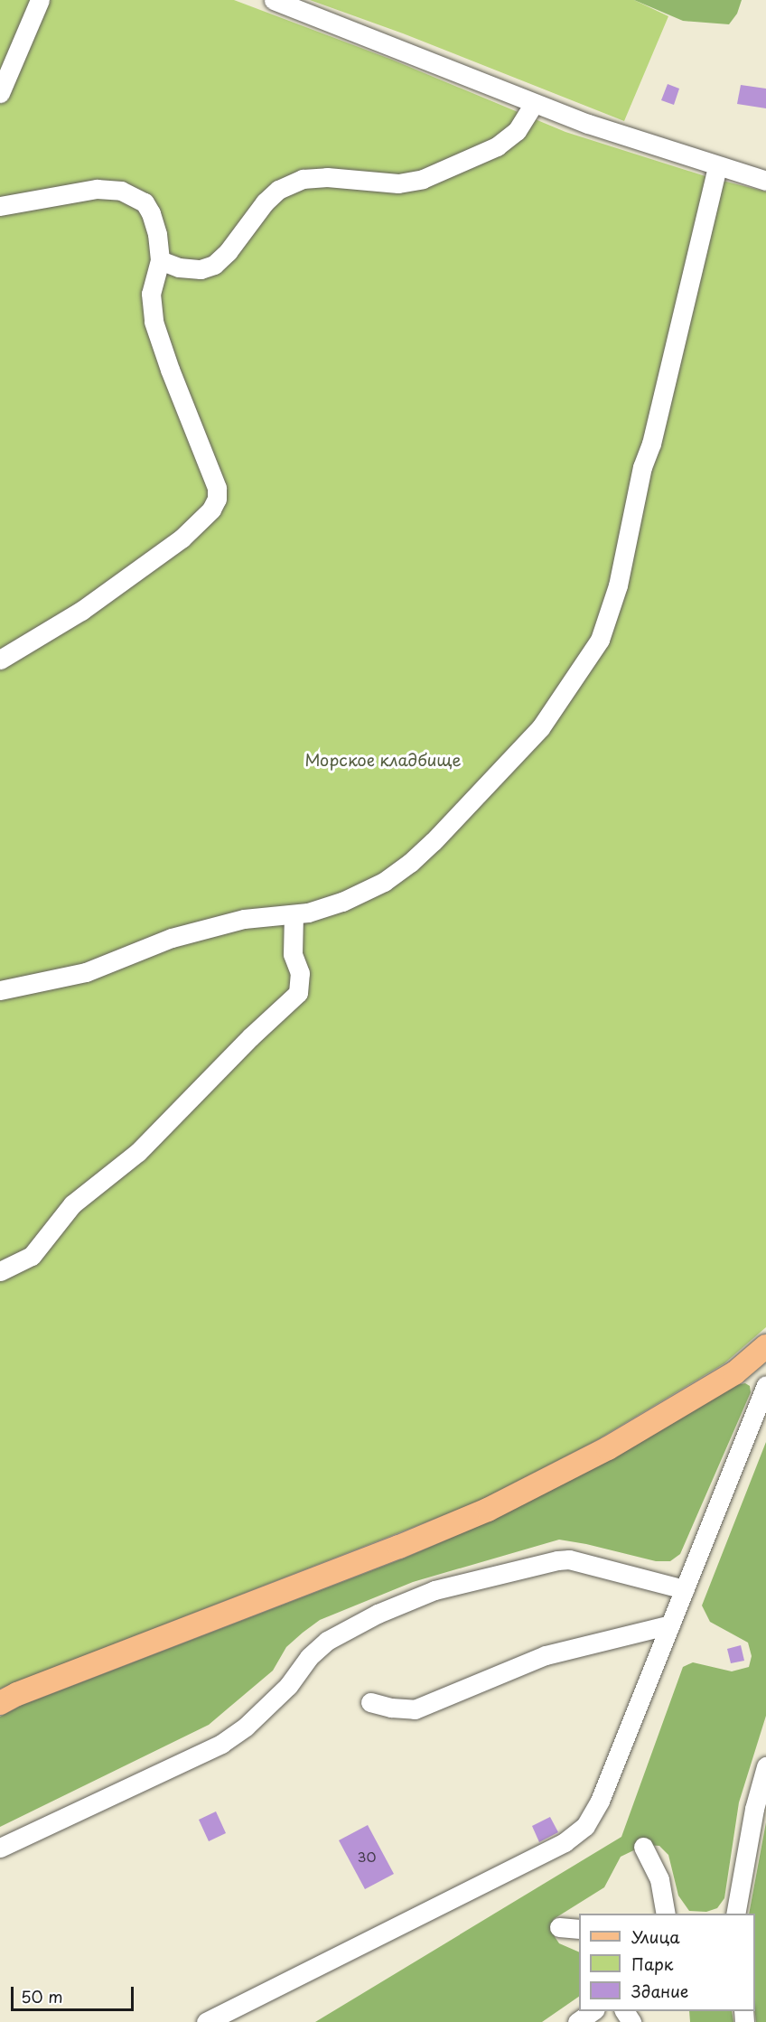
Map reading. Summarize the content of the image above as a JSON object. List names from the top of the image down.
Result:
{
  "parks": ["Морское кладбище"],
  "house_numbers": ["30"],
  "legend": ["Улица", "Парк", "Здание"],
  "scale_bar": "50 m"
}
